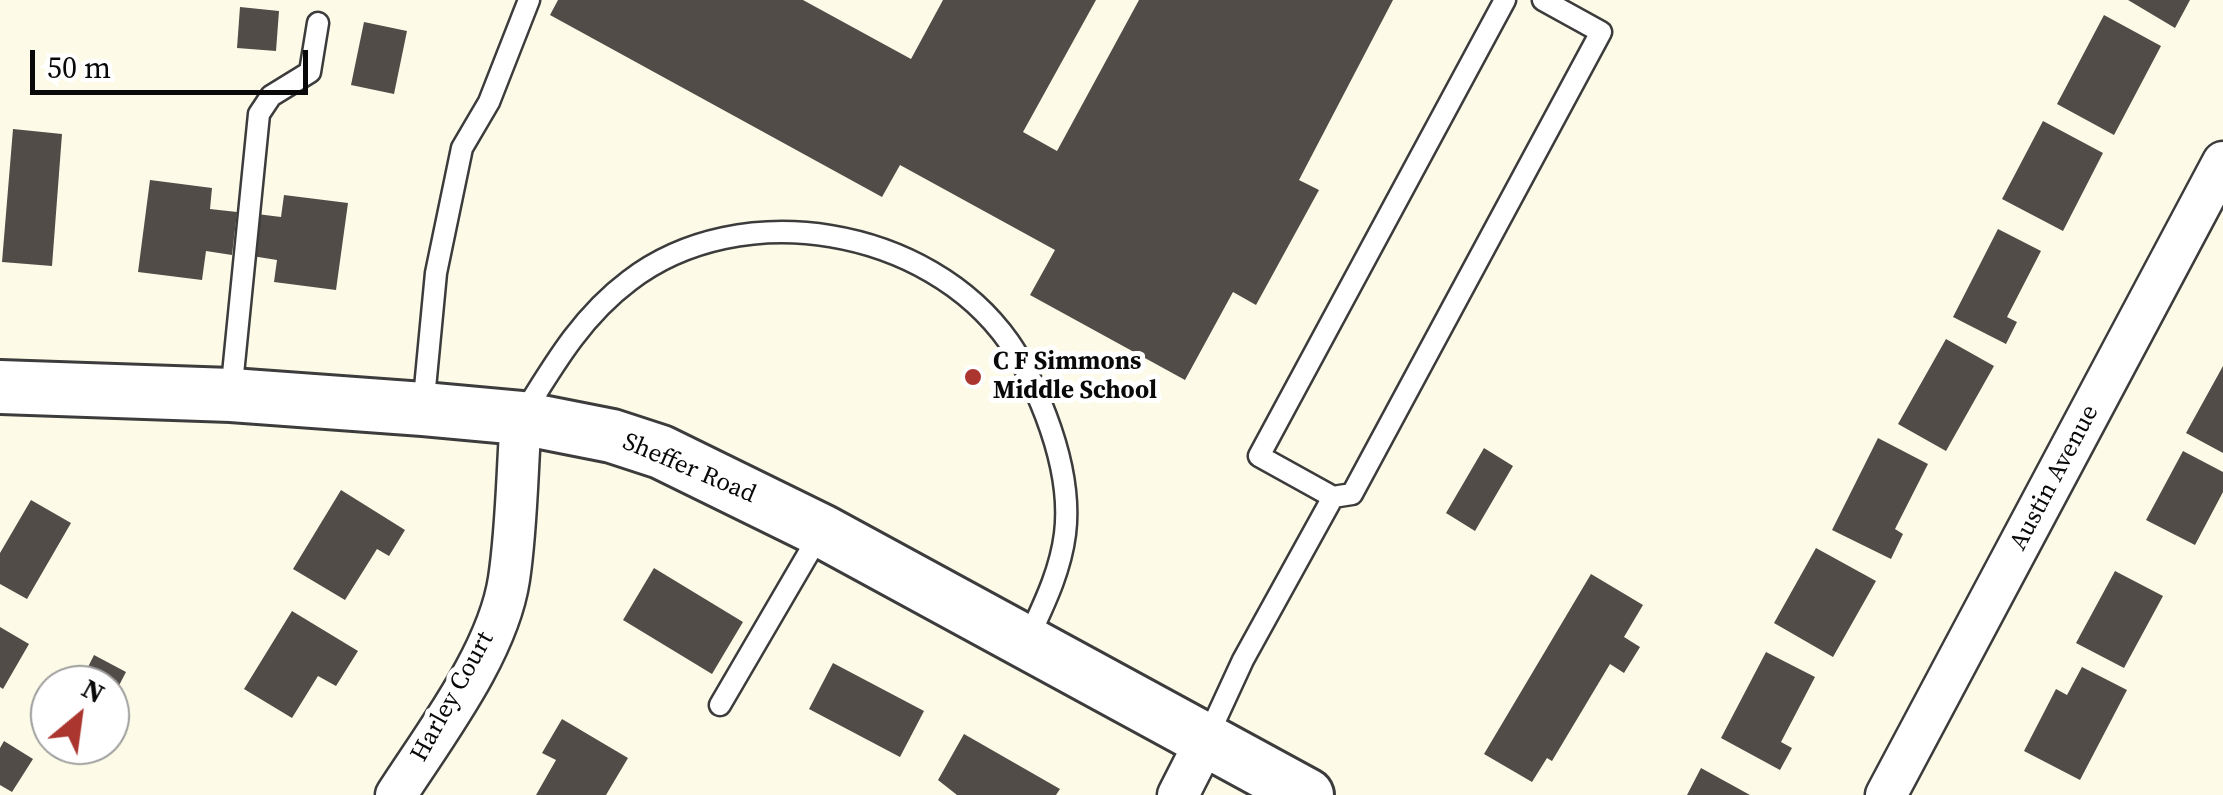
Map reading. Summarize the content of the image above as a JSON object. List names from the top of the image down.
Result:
{
  "streets": {
    "street": ["Sheffer Road", "Austin Avenue", "Harley Court"]
  },
  "crossings": [
    ["Sheffer Road", "Harley Court"]
  ],
  "places": ["C F Simmons Middle School"],
  "scale_bar": "50 m",
  "north": "top right"
}
